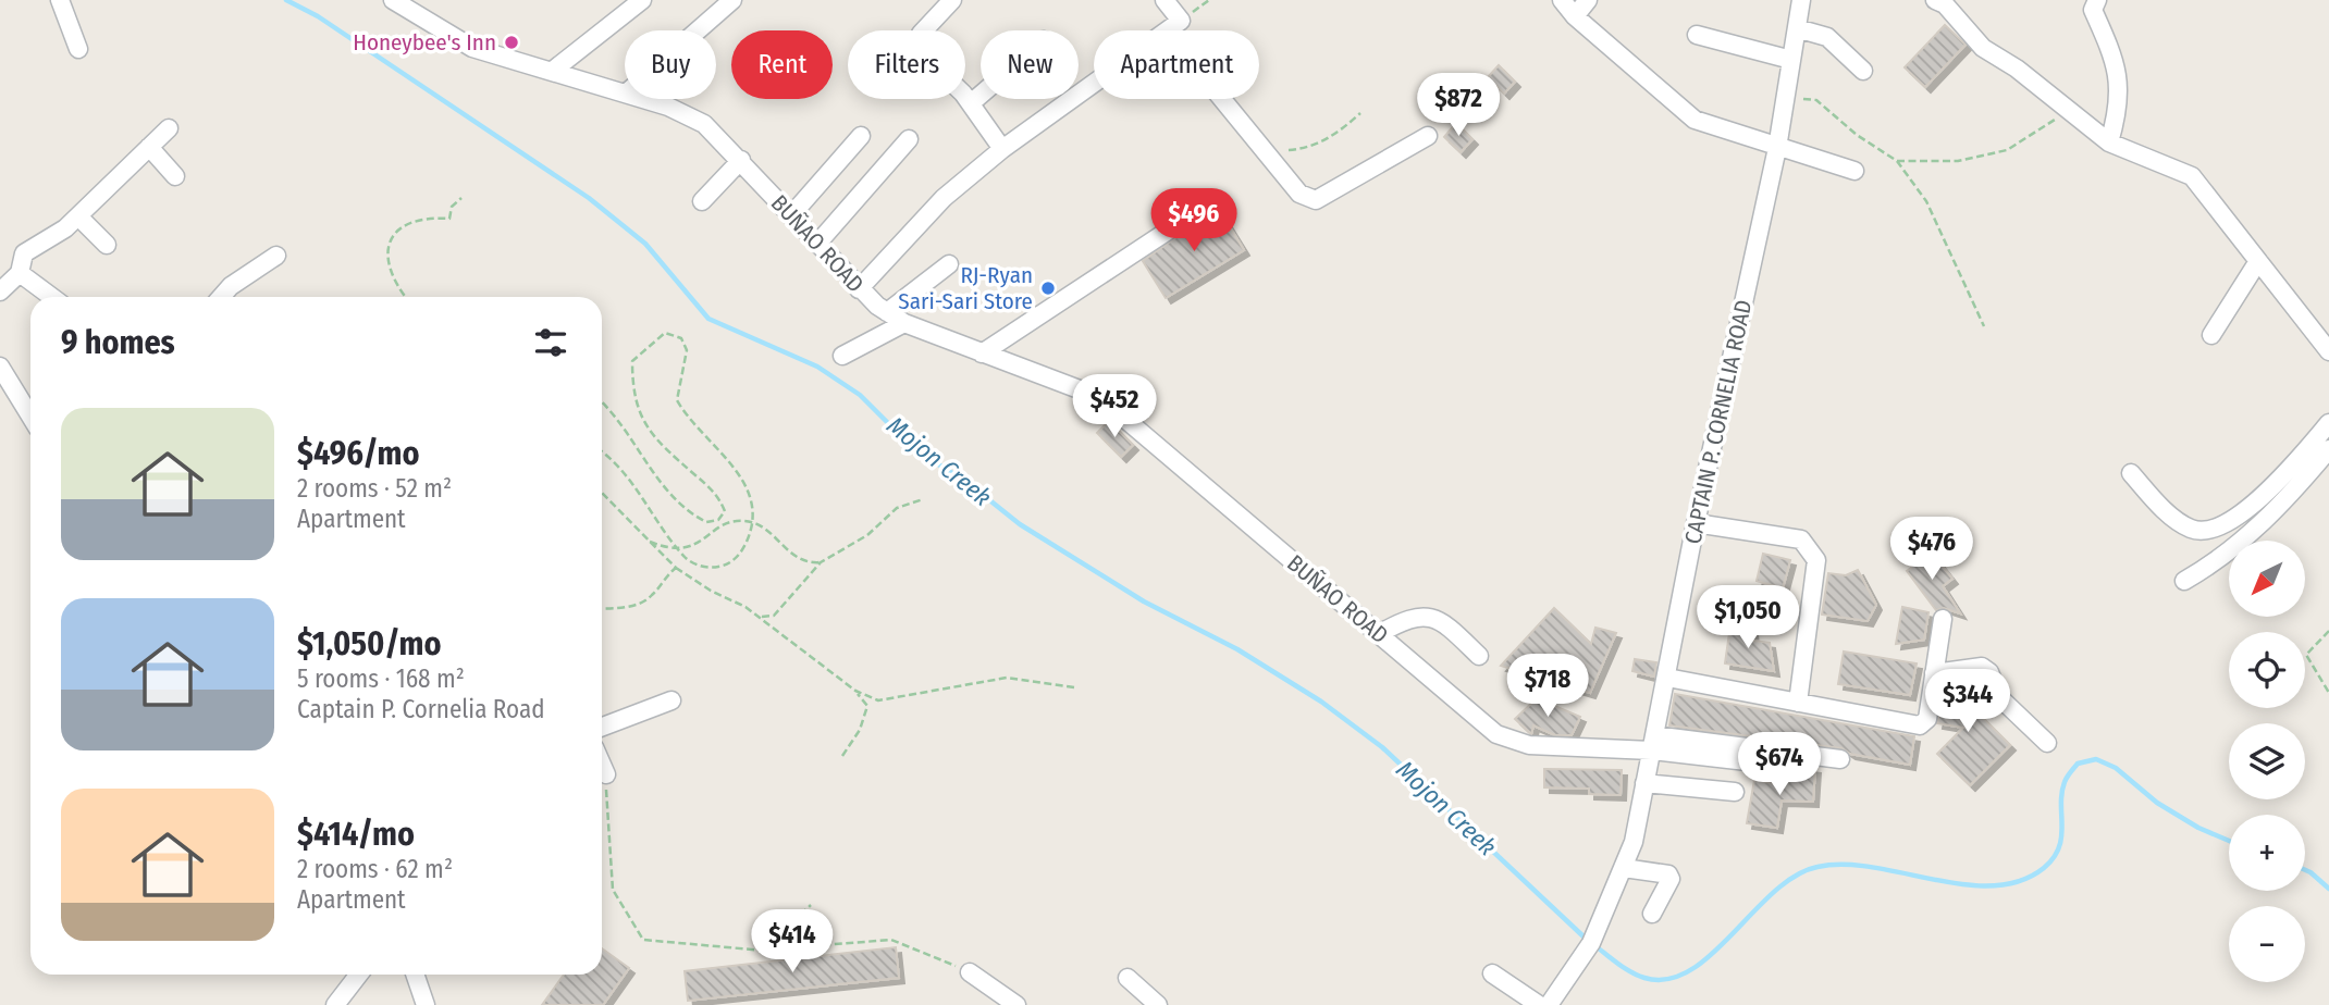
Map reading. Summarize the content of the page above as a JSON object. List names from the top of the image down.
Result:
{
  "streets": {
    "street": ["BUÑAO ROAD", "CAPTAIN P. CORNELIA ROAD"]
  },
  "crossings": [
    ["BUÑAO ROAD", "CAPTAIN P. CORNELIA ROAD"]
  ],
  "water": ["Mojon Creek"],
  "places": ["Honeybee's Inn", "RJ-Ryan Sari-Sari Store"],
  "north": "bottom left",
  "page": {
    "chip": [
      "Buy",
      "Rent",
      "Filters",
      "New",
      "Apartment"
    ],
    "price": [
      "$872",
      "$496",
      "$452",
      "$476",
      "$1,050",
      "$718",
      "$344",
      "$674",
      "$414"
    ],
    "heading": "9 homes",
    "list": [
      {
        "name": "$496/mo",
        "note": "2 rooms · 52 m² · Apartment"
      },
      {
        "name": "$1,050/mo",
        "note": "5 rooms · 168 m² · Captain P. Cornelia Road"
      },
      {
        "name": "$414/mo",
        "note": "2 rooms · 62 m² · Apartment"
      }
    ],
    "map_buttons": ["+", "−"]
  }
}
